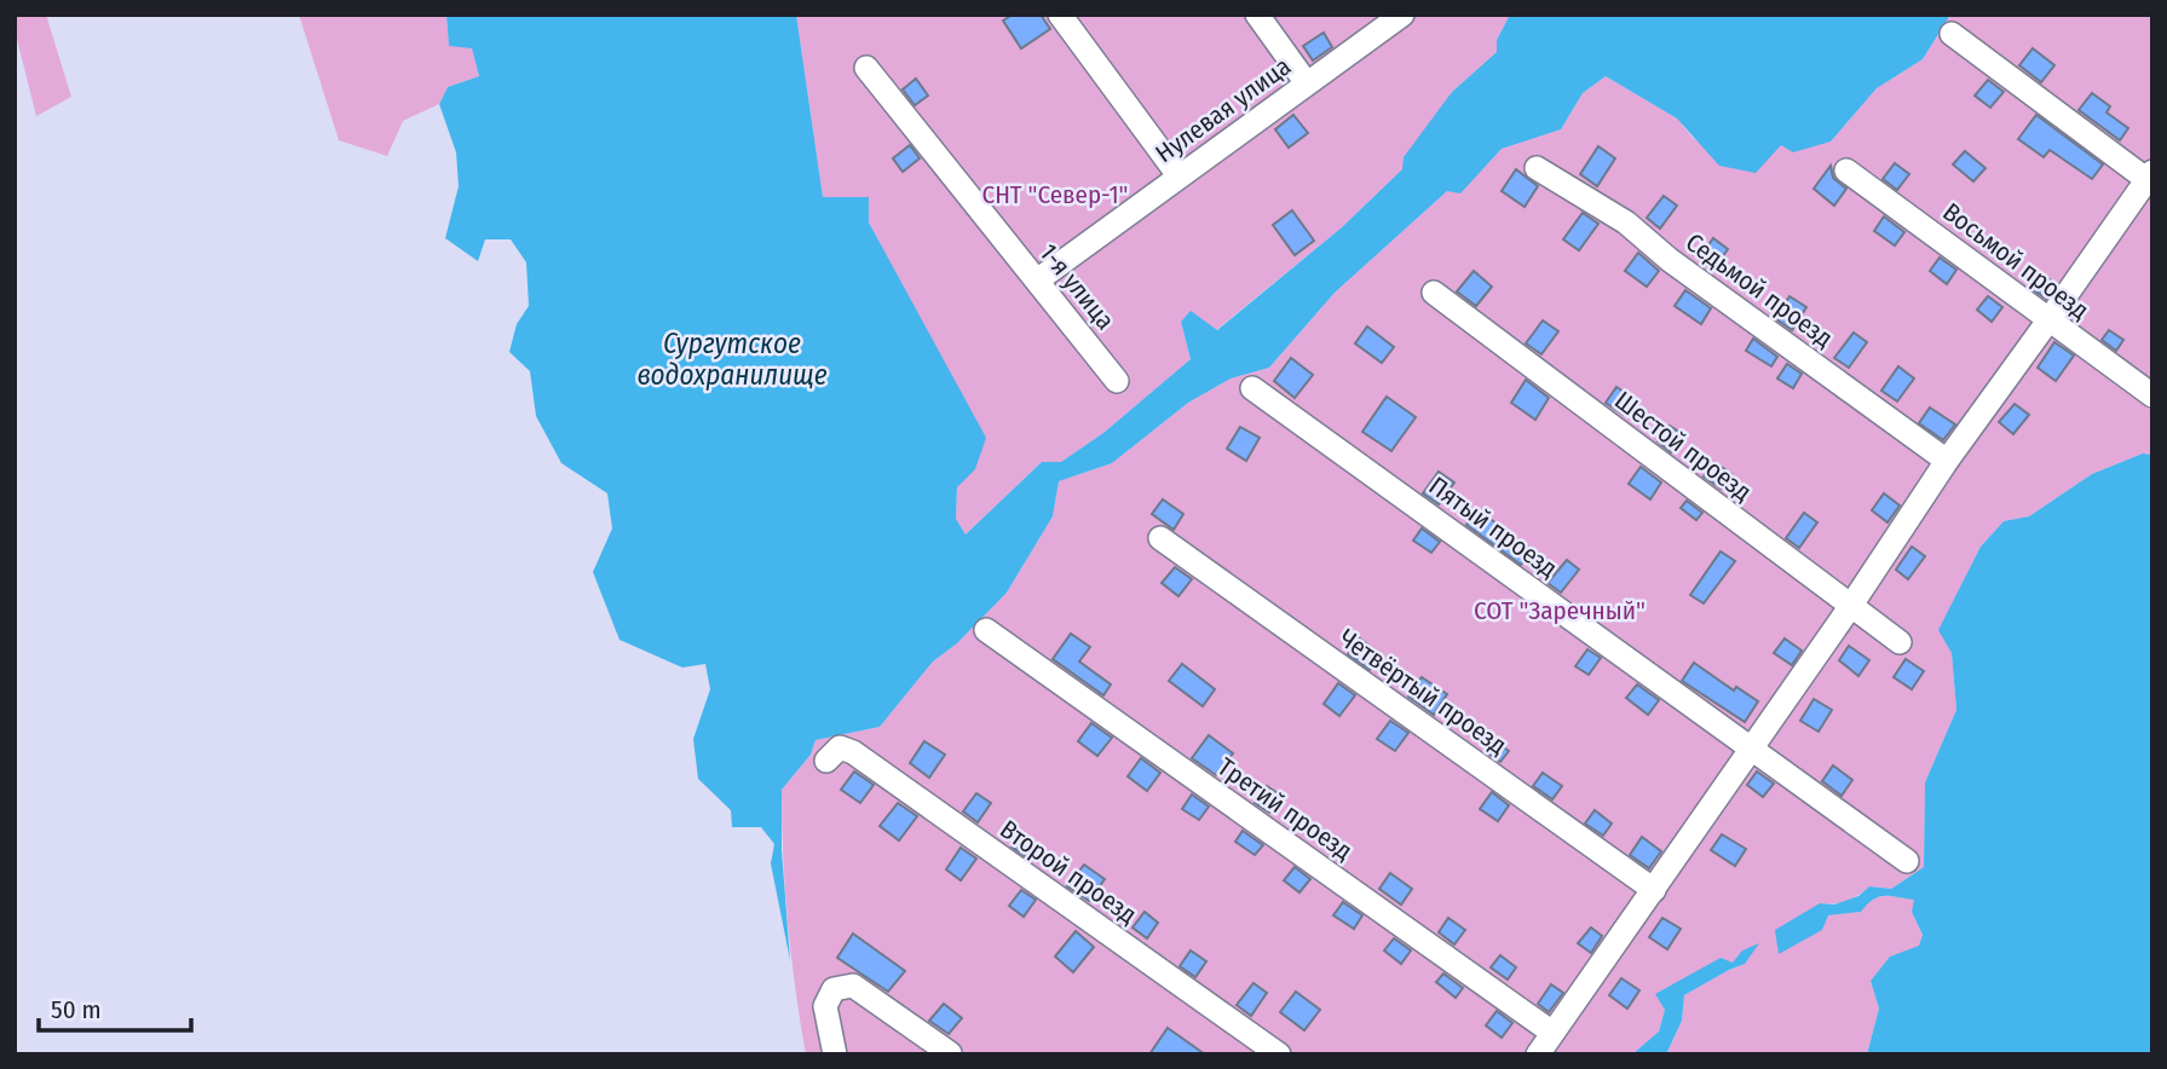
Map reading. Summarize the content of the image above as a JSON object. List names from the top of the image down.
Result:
{
  "streets": {
    "street": [
      "Нулевая улица",
      "Восьмой проезд",
      "1-я улица",
      "Седьмой проезд",
      "Шестой проезд",
      "Пятый проезд",
      "Четвёртый проезд",
      "Третий проезд",
      "Второй проезд"
    ]
  },
  "crossings": [
    ["Нулевая улица", "1-я улица"]
  ],
  "water": ["Сургутское водохранилище"],
  "parks": ["СНТ \"Север-1\"", "СОТ \"Заречный\""],
  "scale_bar": "50 m"
}
